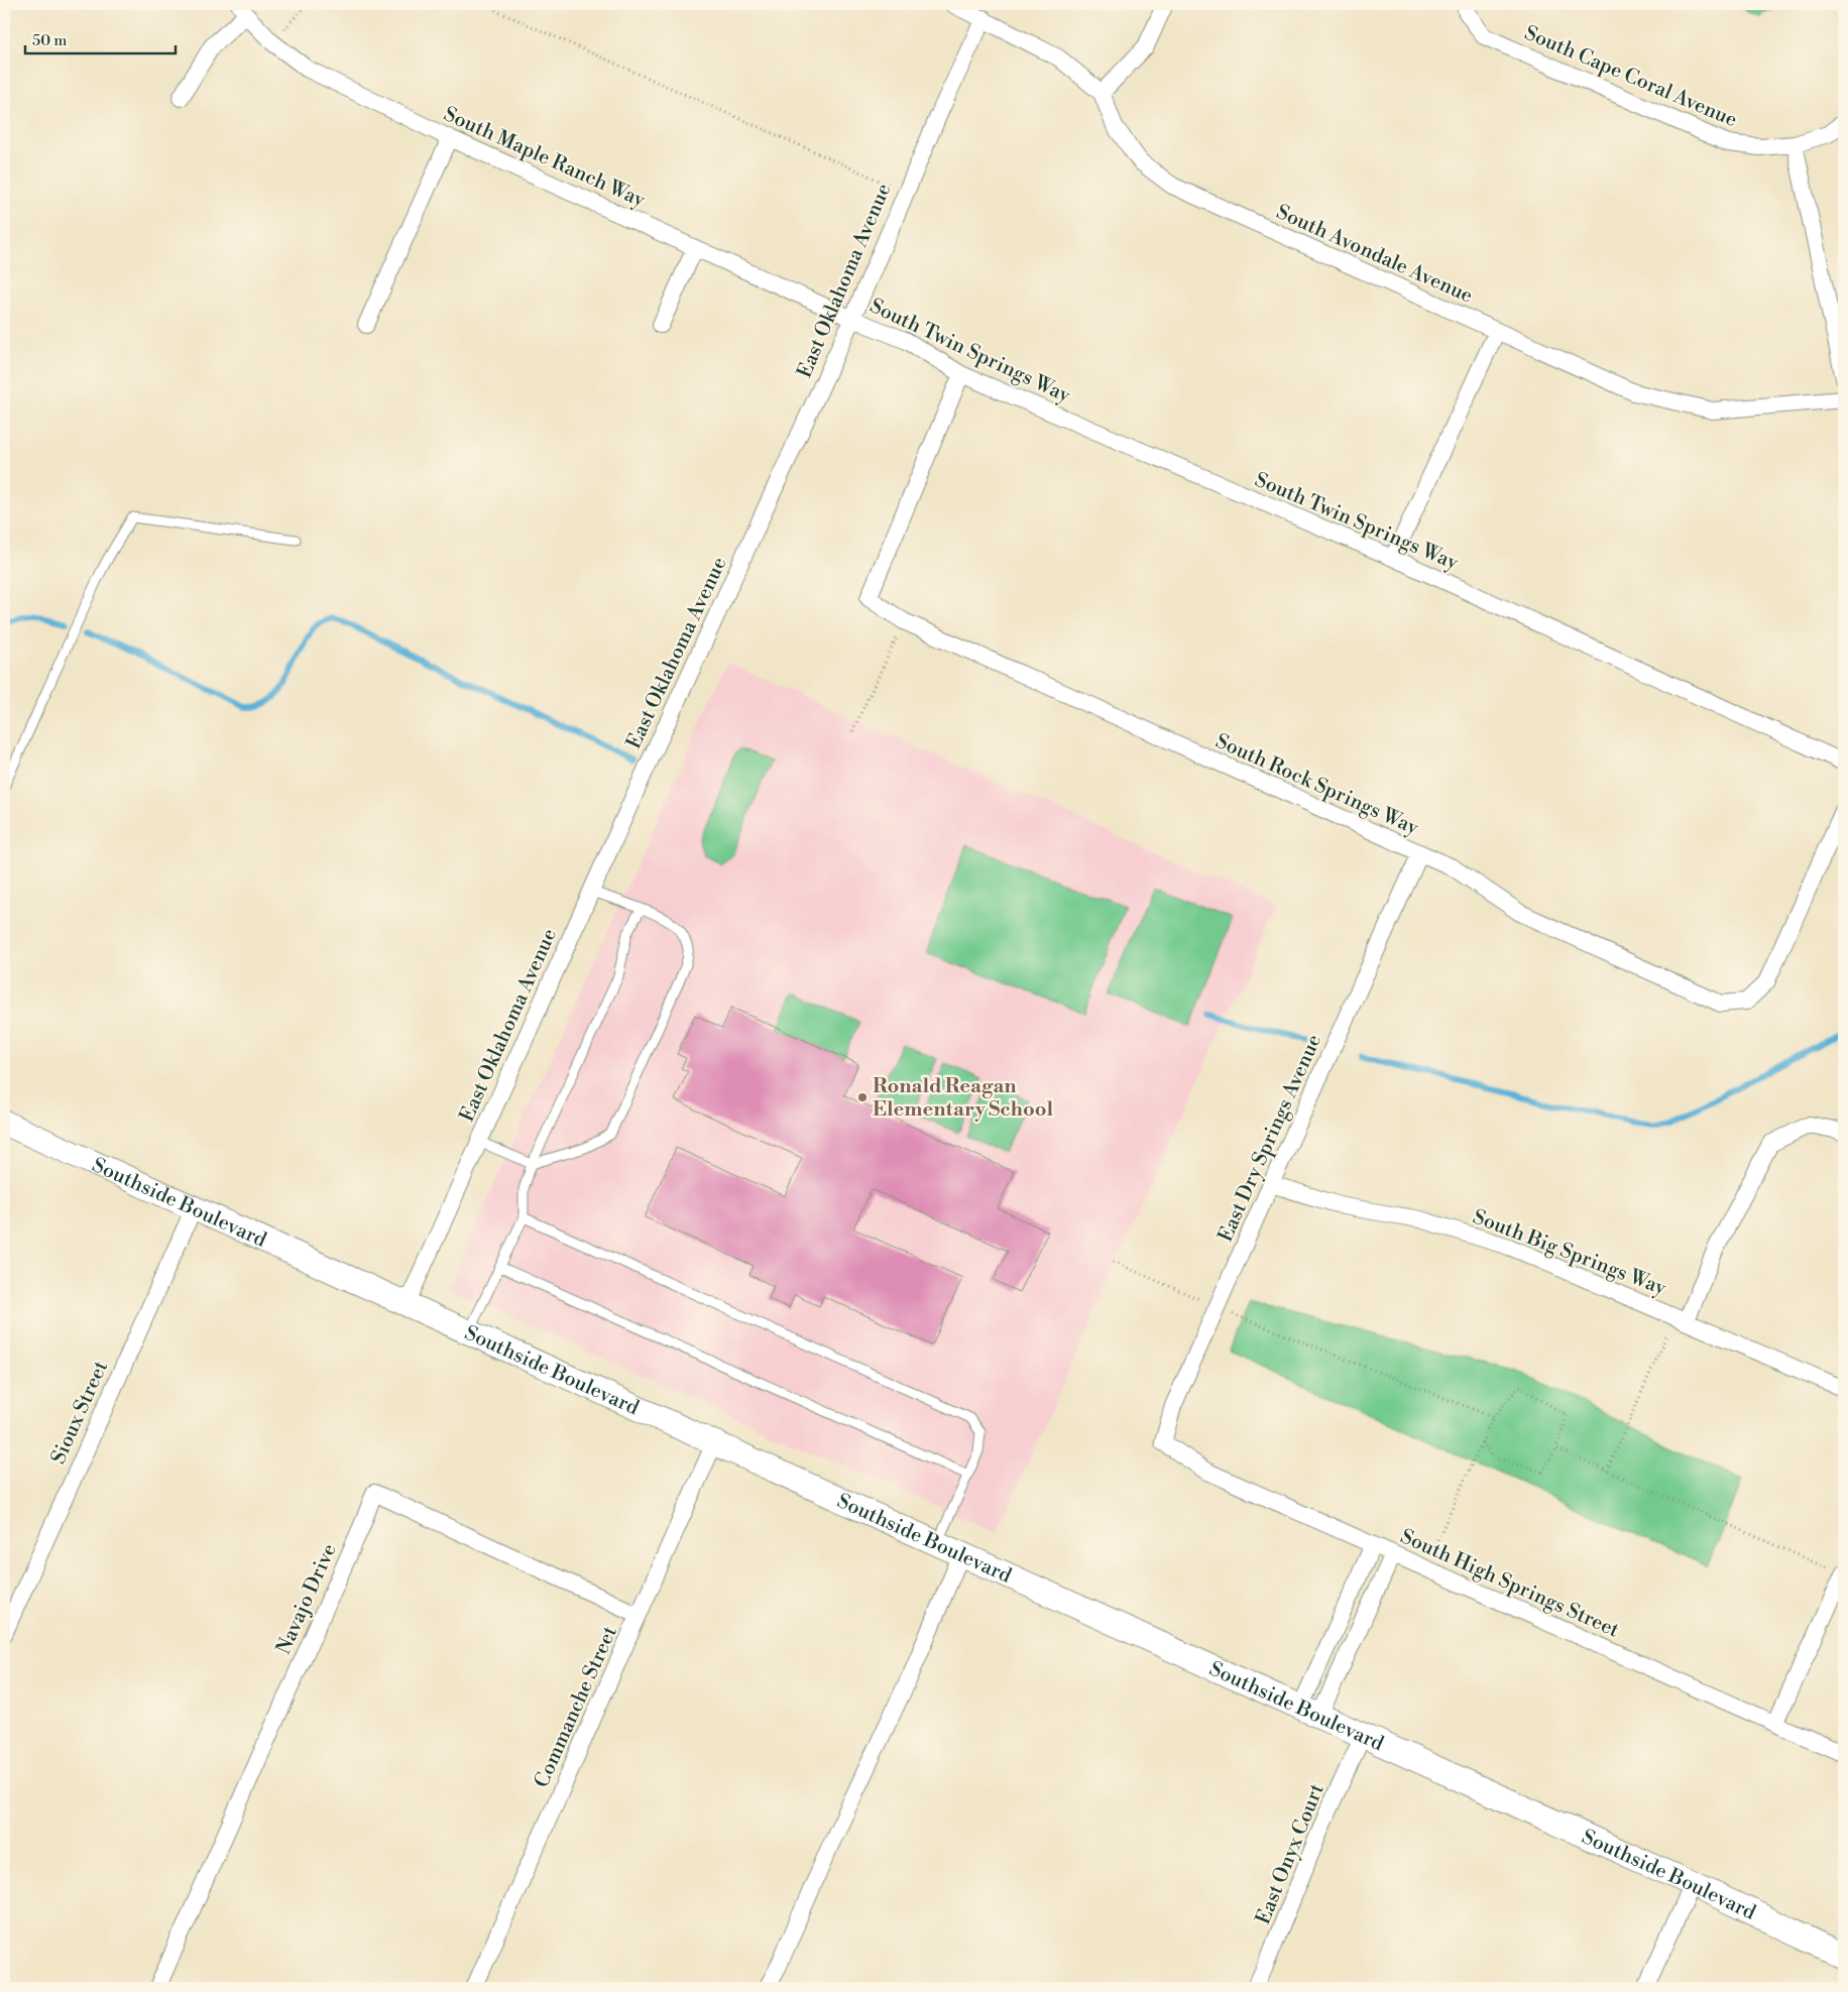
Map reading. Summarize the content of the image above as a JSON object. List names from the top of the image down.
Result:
{
  "streets": {
    "main road": ["Southside Boulevard"],
    "street": [
      "South Cape Coral Avenue",
      "South Maple Ranch Way",
      "South Avondale Avenue",
      "East Oklahoma Avenue",
      "South Twin Springs Way",
      "South Rock Springs Way",
      "East Dry Springs Avenue",
      "South Big Springs Way",
      "Sioux Street",
      "South High Springs Street",
      "Navajo Drive",
      "Commanche Street",
      "East Onyx Court"
    ]
  },
  "crossings": [
    ["South Maple Ranch Way", "East Oklahoma Avenue"],
    ["South Maple Ranch Way", "South Twin Springs Way"],
    ["East Oklahoma Avenue", "South Twin Springs Way"],
    ["East Oklahoma Avenue", "Southside Boulevard"],
    ["South Twin Springs Way", "South Rock Springs Way"],
    ["South Rock Springs Way", "East Dry Springs Avenue"],
    ["East Dry Springs Avenue", "South Big Springs Way"],
    ["East Dry Springs Avenue", "South High Springs Street"],
    ["Southside Boulevard", "Sioux Street"],
    ["Southside Boulevard", "Commanche Street"],
    ["Southside Boulevard", "East Onyx Court"],
    ["Navajo Drive", "Commanche Street"]
  ],
  "places": ["Ronald Reagan Elementary School"],
  "scale_bar": "50 m"
}
